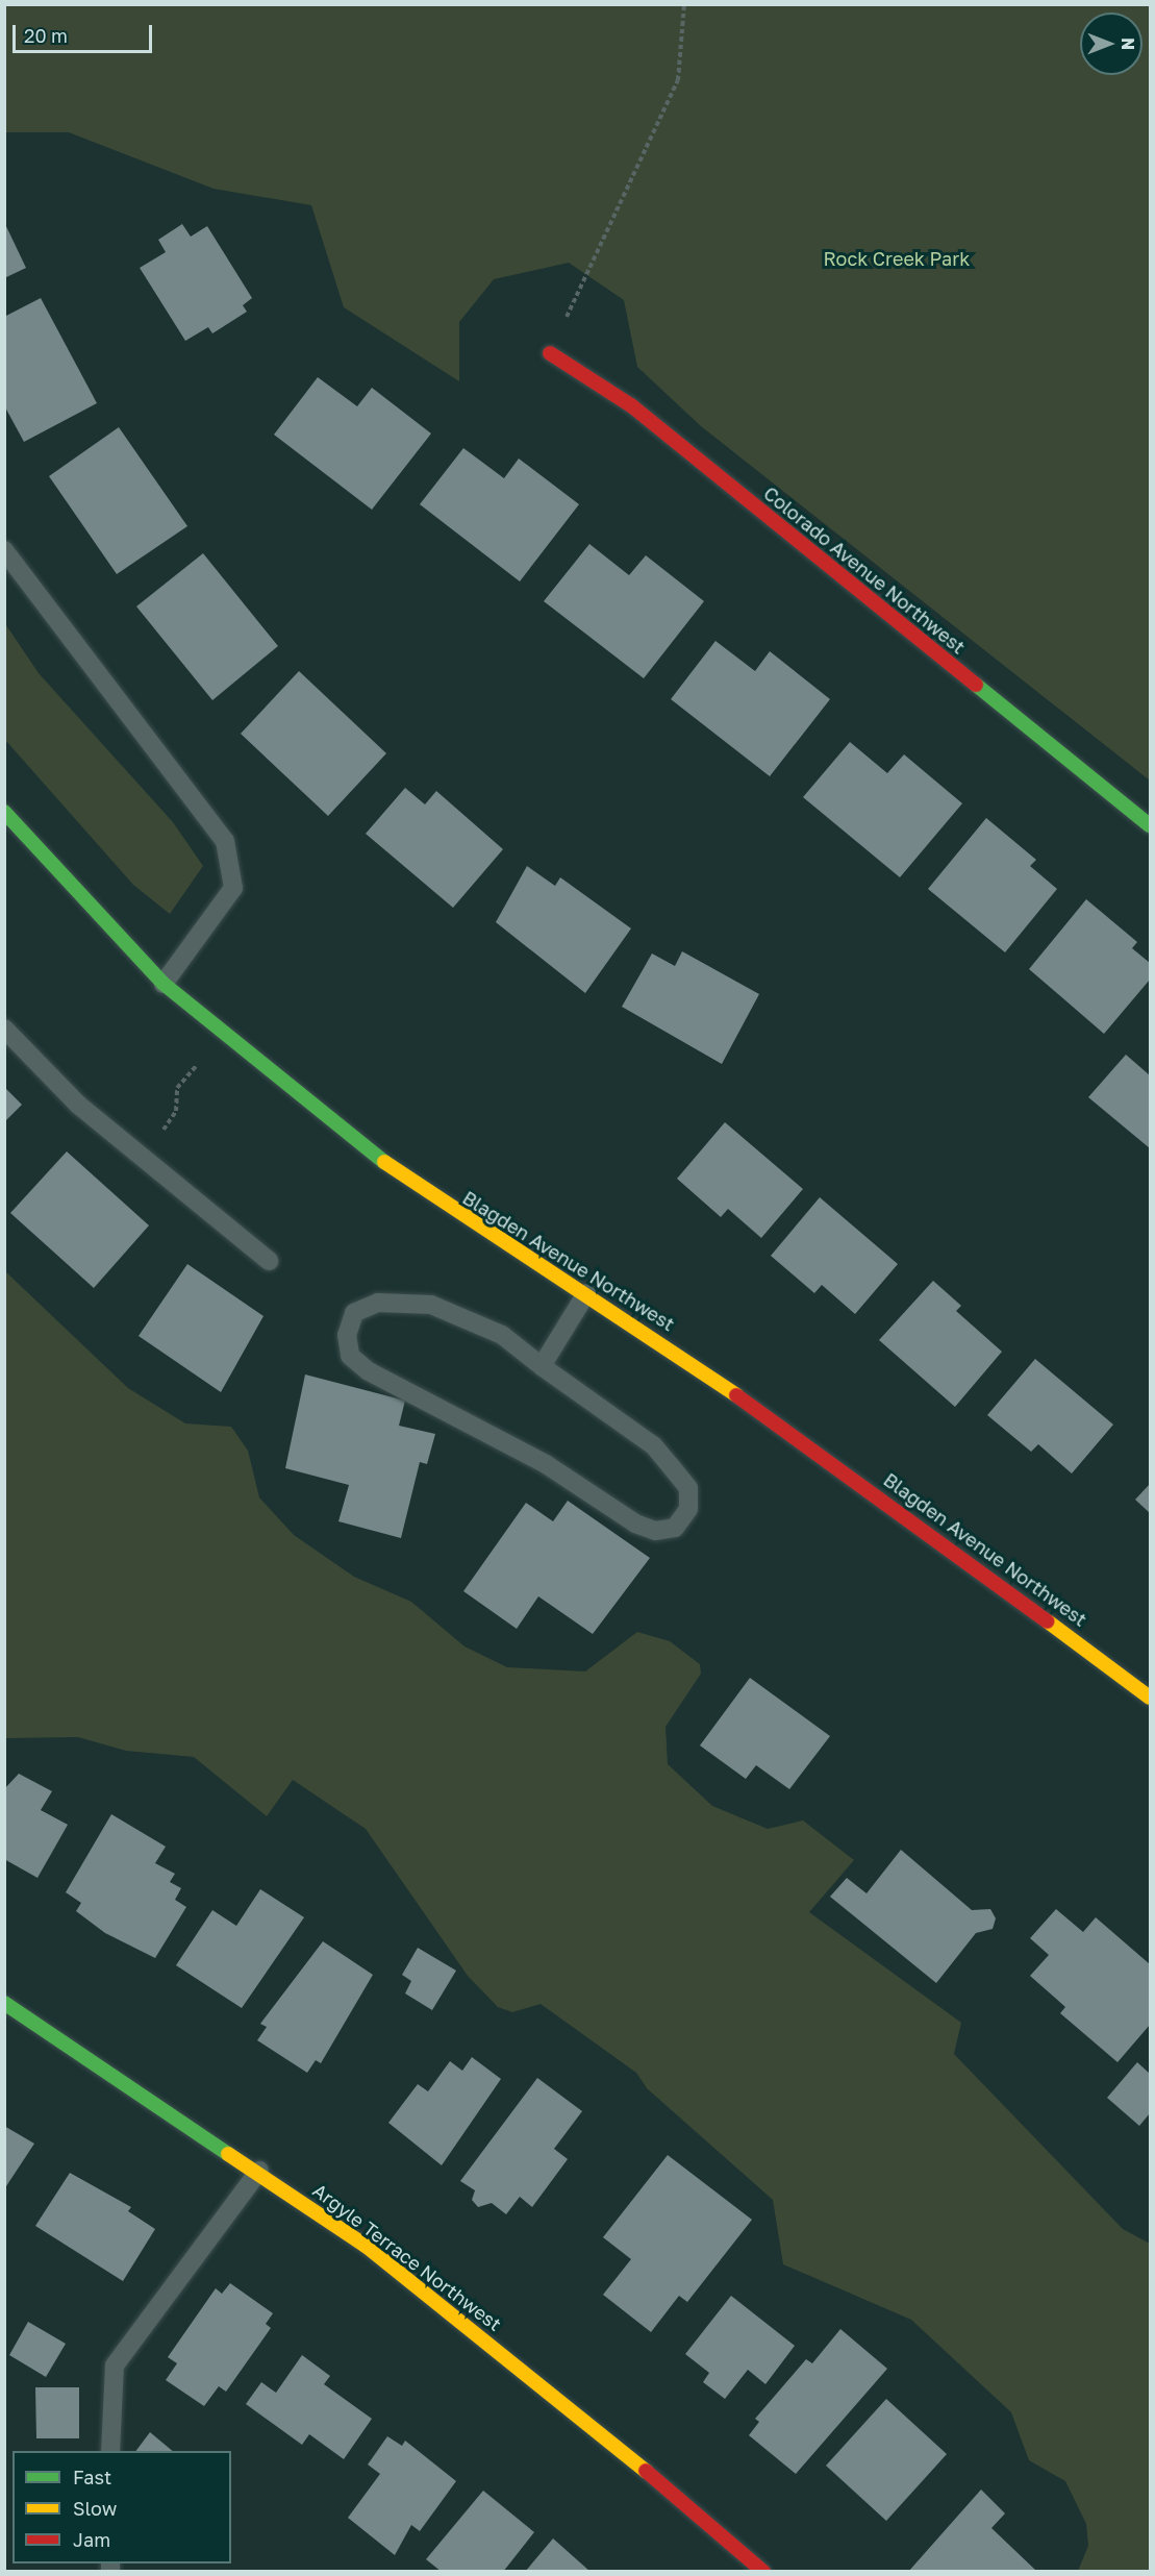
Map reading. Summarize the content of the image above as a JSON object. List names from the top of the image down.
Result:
{
  "streets": {
    "street": ["Colorado Avenue Northwest", "Blagden Avenue Northwest", "Argyle Terrace Northwest"]
  },
  "parks": ["Rock Creek Park"],
  "legend": ["Fast", "Slow", "Jam"],
  "scale_bar": "20 m",
  "north": "right"
}
